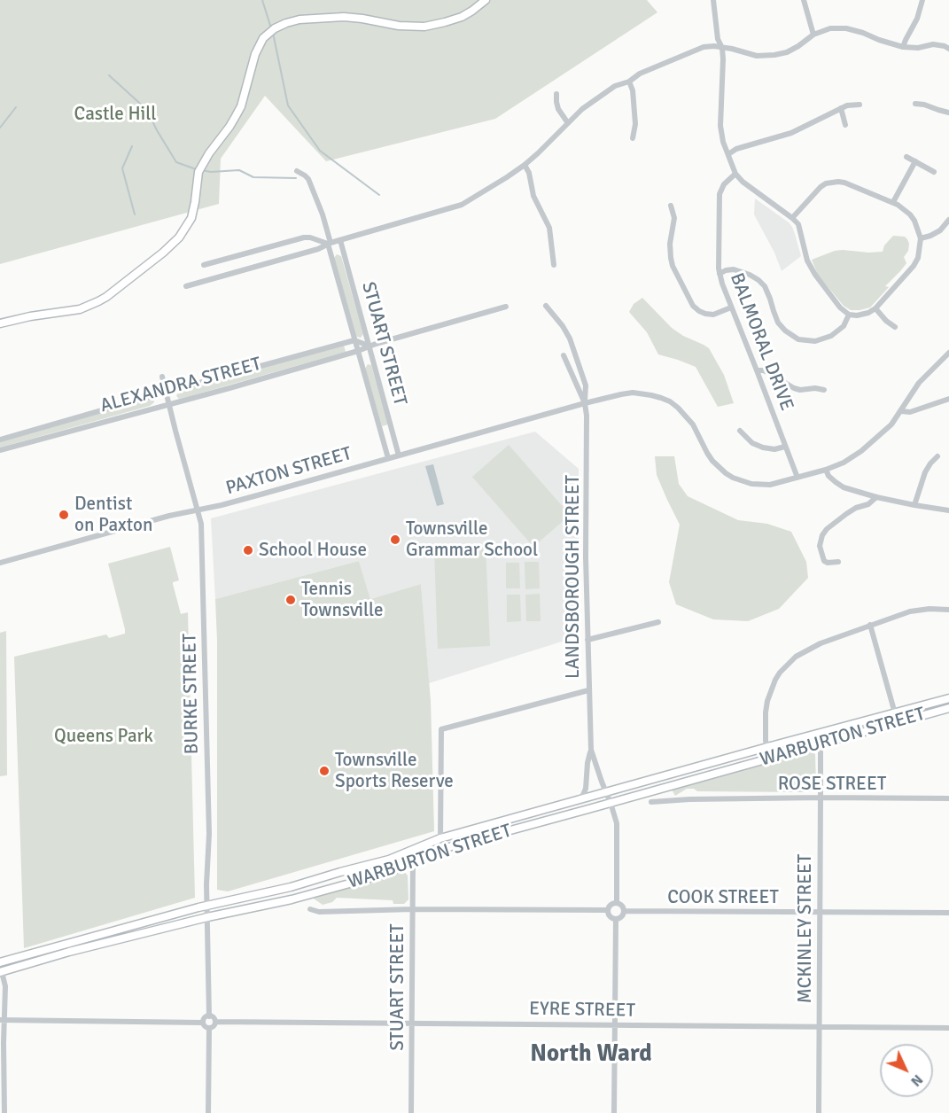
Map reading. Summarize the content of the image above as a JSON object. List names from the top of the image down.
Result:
{
  "streets": {
    "main road": ["WARBURTON STREET"],
    "street": [
      "BALMORAL DRIVE",
      "STUART STREET",
      "ALEXANDRA STREET",
      "PAXTON STREET",
      "LANDSBOROUGH STREET",
      "BURKE STREET",
      "ROSE STREET",
      "COOK STREET",
      "MCKINLEY STREET",
      "EYRE STREET"
    ]
  },
  "crossings": [
    ["BALMORAL DRIVE", "PAXTON STREET"],
    ["STUART STREET", "ALEXANDRA STREET"],
    ["STUART STREET", "PAXTON STREET"],
    ["STUART STREET", "WARBURTON STREET"],
    ["STUART STREET", "EYRE STREET"],
    ["ALEXANDRA STREET", "BURKE STREET"],
    ["PAXTON STREET", "LANDSBOROUGH STREET"],
    ["PAXTON STREET", "BURKE STREET"],
    ["LANDSBOROUGH STREET", "WARBURTON STREET"],
    ["LANDSBOROUGH STREET", "COOK STREET"],
    ["BURKE STREET", "WARBURTON STREET"],
    ["BURKE STREET", "EYRE STREET"],
    ["WARBURTON STREET", "MCKINLEY STREET"],
    ["ROSE STREET", "MCKINLEY STREET"],
    ["COOK STREET", "MCKINLEY STREET"],
    ["MCKINLEY STREET", "EYRE STREET"]
  ],
  "districts": ["North Ward"],
  "parks": ["Castle Hill", "Queens Park"],
  "places": [
    "Dentist on Paxton",
    "Townsville Grammar School",
    "School House",
    "Tennis Townsville",
    "Townsville Sports Reserve"
  ],
  "north": "bottom right"
}
